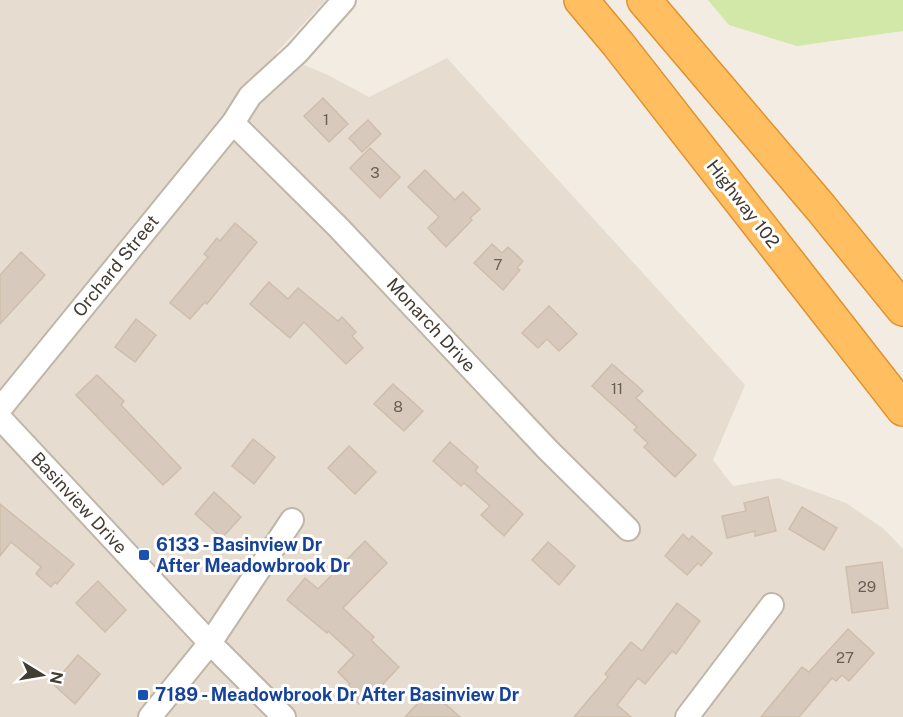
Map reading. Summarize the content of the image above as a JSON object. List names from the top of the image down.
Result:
{
  "streets": {
    "highway": ["Highway 102"],
    "street": ["Orchard Street", "Monarch Drive", "Basinview Drive"]
  },
  "crossings": [
    ["Orchard Street", "Monarch Drive"]
  ],
  "places": {
    "transit": ["6133 - Basinview Dr After Meadowbrook Dr", "7189 - Meadowbrook Dr After Basinview Dr"]
  },
  "house_numbers": [
    "1",
    "3",
    "7",
    "11",
    "8",
    "29",
    "27"
  ],
  "north": "right"
}
